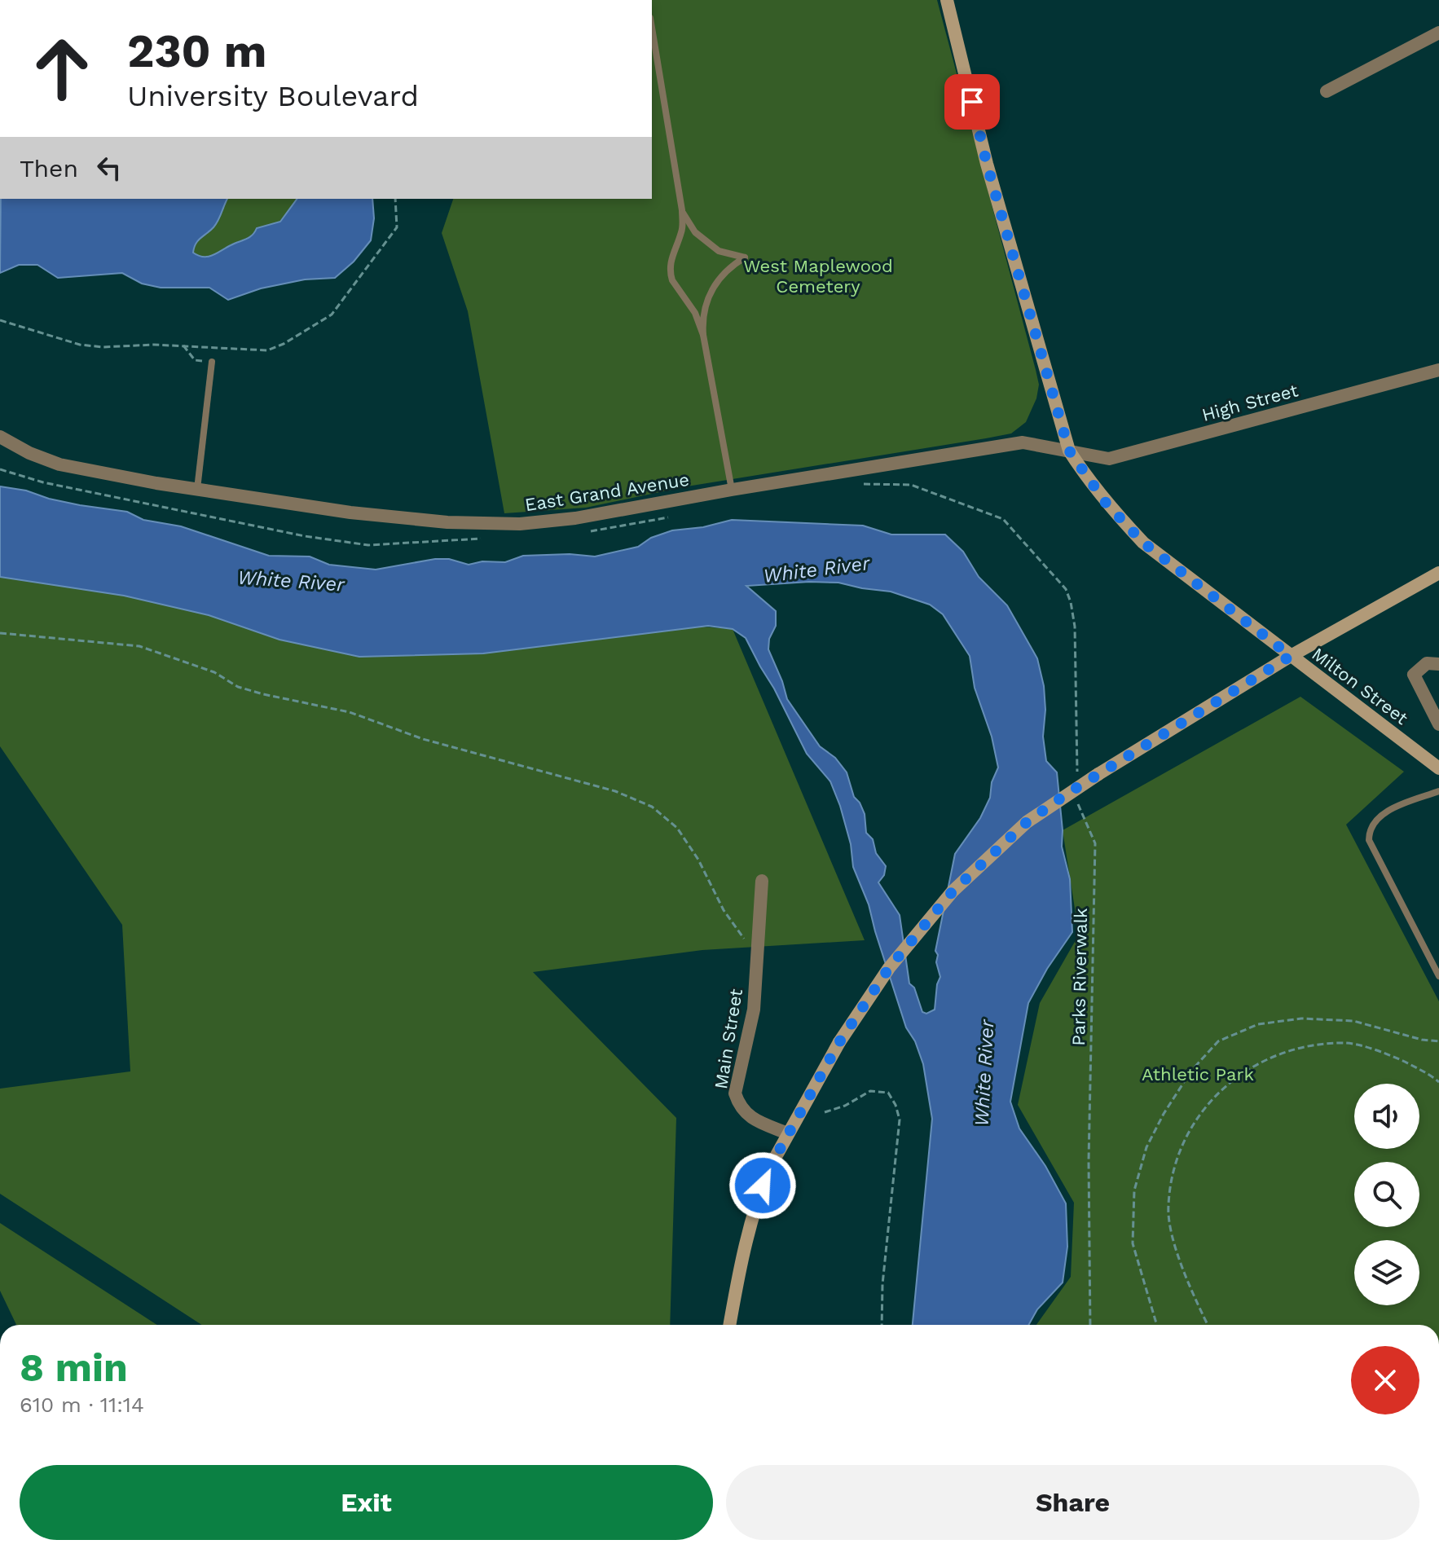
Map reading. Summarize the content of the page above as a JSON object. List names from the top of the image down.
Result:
{
  "streets": {
    "main road": ["Milton Street"],
    "street": ["High Street", "East Grand Avenue", "Main Street"],
    "path": ["Parks Riverwalk"]
  },
  "crossings": [
    ["High Street", "East Grand Avenue"],
    ["High Street", "Milton Street"],
    ["East Grand Avenue", "Milton Street"]
  ],
  "water": ["White River"],
  "parks": ["West Maplewood Cemetery", "Athletic Park"],
  "page": {
    "turn": ["230 m", "University Boulevard"],
    "then": "Then",
    "heading": ["8 min", "610 m · 11:14"],
    "buttons": ["Exit", "Share"]
  }
}
